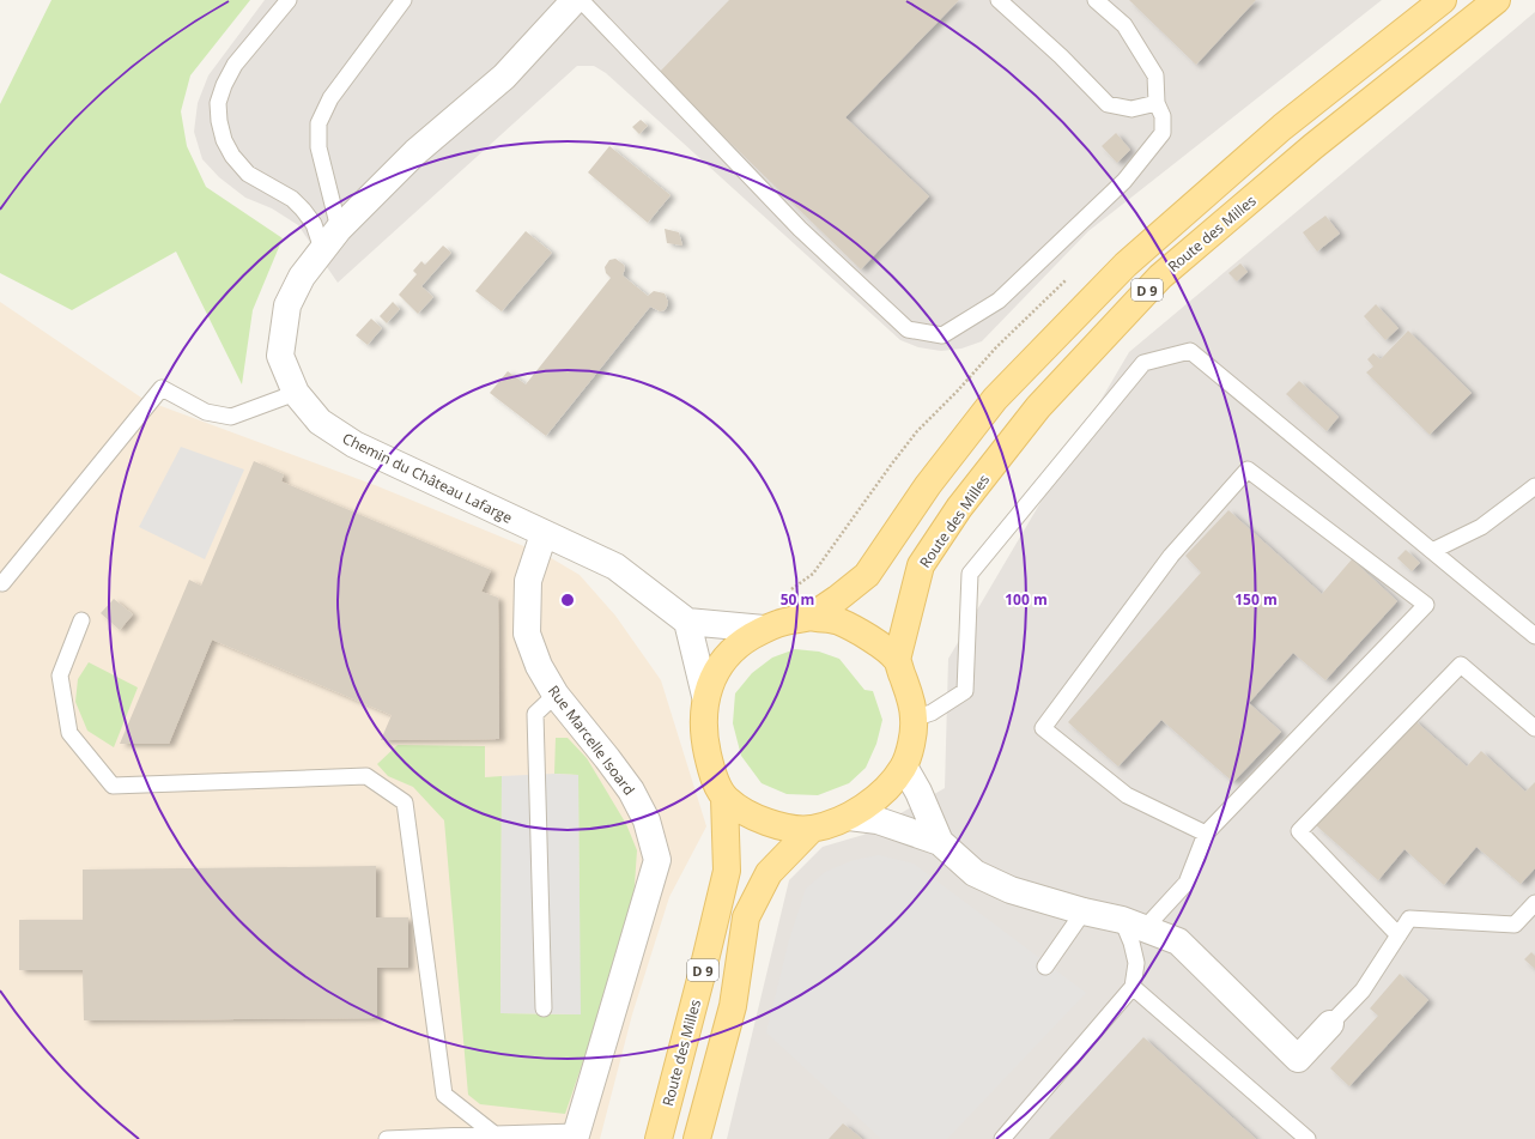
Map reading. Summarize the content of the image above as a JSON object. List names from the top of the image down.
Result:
{
  "streets": {
    "main road": ["Route des Milles", "D 9"],
    "street": ["Chemin du Château Lafarge", "Rue Marcelle Isoard"]
  },
  "crossings": [
    ["Chemin du Château Lafarge", "Rue Marcelle Isoard"]
  ],
  "rings": ["50 m", "100 m", "150 m"]
}
